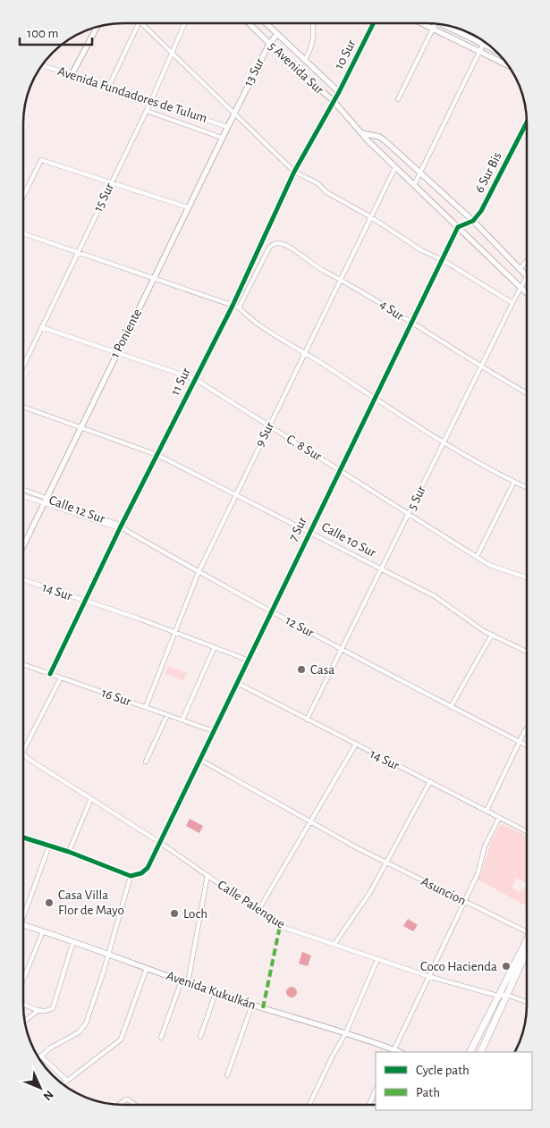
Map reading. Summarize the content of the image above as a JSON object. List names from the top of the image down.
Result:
{
  "streets": {
    "street": [
      "10 Sur",
      "5 Avenida Sur",
      "13 Sur",
      "Avenida Fundadores de Tulum",
      "6 Sur Bis",
      "15 Sur",
      "4 Sur",
      "1 Poniente",
      "11 Sur",
      "9 Sur",
      "C. 8 Sur",
      "5 Sur",
      "Calle 12 Sur",
      "7 Sur",
      "Calle 10 Sur",
      "14 Sur",
      "12 Sur",
      "16 Sur",
      "Asuncion",
      "Calle Palenque",
      "Avenida Kukulkán"
    ]
  },
  "crossings": [
    ["10 Sur", "5 Avenida Sur"],
    ["10 Sur", "11 Sur"],
    ["5 Avenida Sur", "13 Sur"],
    ["5 Avenida Sur", "11 Sur"],
    ["5 Avenida Sur", "9 Sur"],
    ["5 Avenida Sur", "5 Sur"],
    ["5 Avenida Sur", "7 Sur"],
    ["13 Sur", "1 Poniente"],
    ["Avenida Fundadores de Tulum", "15 Sur"],
    ["Avenida Fundadores de Tulum", "1 Poniente"],
    ["15 Sur", "C. 8 Sur"],
    ["4 Sur", "9 Sur"],
    ["4 Sur", "5 Sur"],
    ["4 Sur", "7 Sur"],
    ["1 Poniente", "C. 8 Sur"],
    ["1 Poniente", "Calle 12 Sur"],
    ["1 Poniente", "Calle 10 Sur"],
    ["11 Sur", "C. 8 Sur"],
    ["11 Sur", "Calle 12 Sur"],
    ["11 Sur", "Calle 10 Sur"],
    ["11 Sur", "14 Sur"],
    ["11 Sur", "16 Sur"],
    ["9 Sur", "C. 8 Sur"],
    ["9 Sur", "Calle 10 Sur"],
    ["9 Sur", "14 Sur"],
    ["9 Sur", "12 Sur"],
    ["9 Sur", "16 Sur"],
    ["C. 8 Sur", "5 Sur"],
    ["C. 8 Sur", "7 Sur"],
    ["5 Sur", "Calle 10 Sur"],
    ["5 Sur", "14 Sur"],
    ["5 Sur", "12 Sur"],
    ["Calle 12 Sur", "12 Sur"],
    ["7 Sur", "Calle 10 Sur"],
    ["7 Sur", "14 Sur"],
    ["7 Sur", "12 Sur"],
    ["7 Sur", "16 Sur"],
    ["7 Sur", "Calle Palenque"]
  ],
  "places": [
    "Casa",
    "Casa Villa Flor de Mayo",
    "Loch",
    "Coco Hacienda"
  ],
  "legend": ["Cycle path", "Path"],
  "scale_bar": "100 m",
  "north": "bottom right"
}
